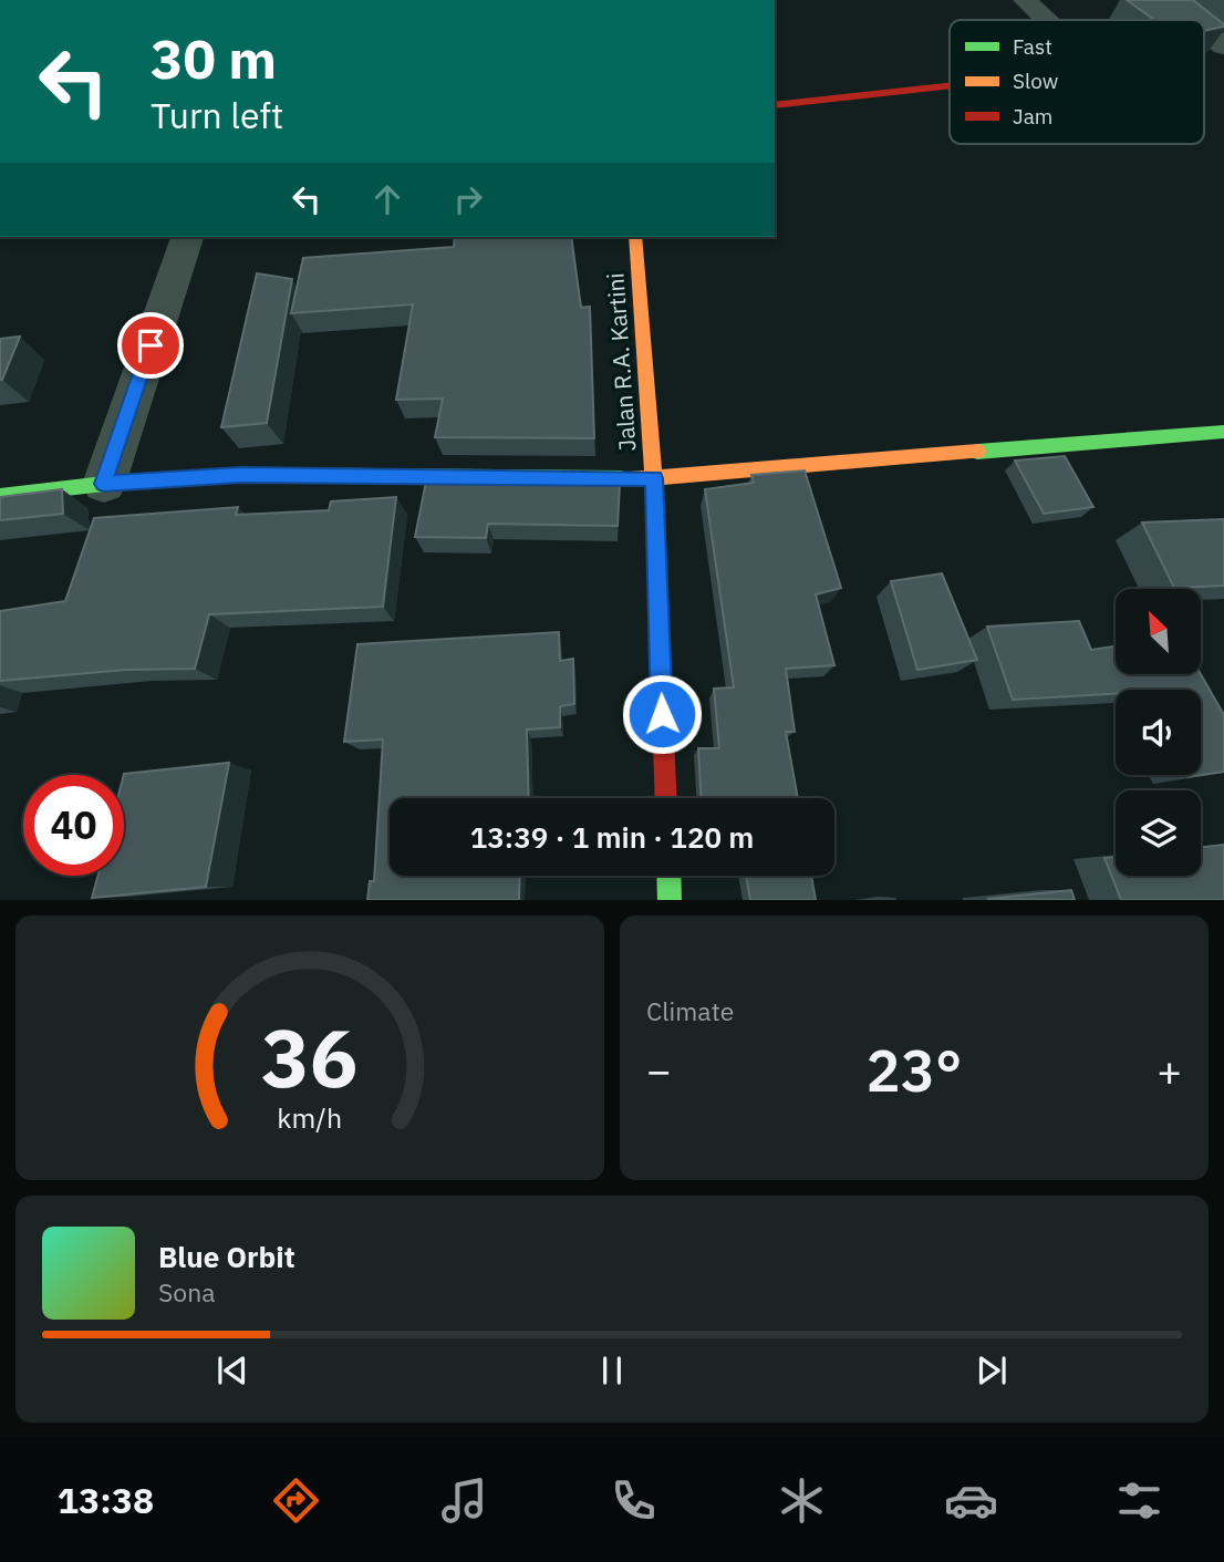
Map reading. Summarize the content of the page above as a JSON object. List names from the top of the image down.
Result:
{
  "streets": {
    "street": ["Jalan R.A. Kartini"]
  },
  "legend": ["Fast", "Slow", "Jam"],
  "north": "top left",
  "page": {
    "turn": ["30 m", "Turn left"],
    "limit": "40",
    "trip": "13:39 · 1 min · 120 m",
    "tile": "Climate",
    "heat": ["−", "23°", "+"],
    "song": ["Blue Orbit", "Sona"],
    "tabs": "13:38",
    "gauge": ["36", "km/h"]
  }
}
